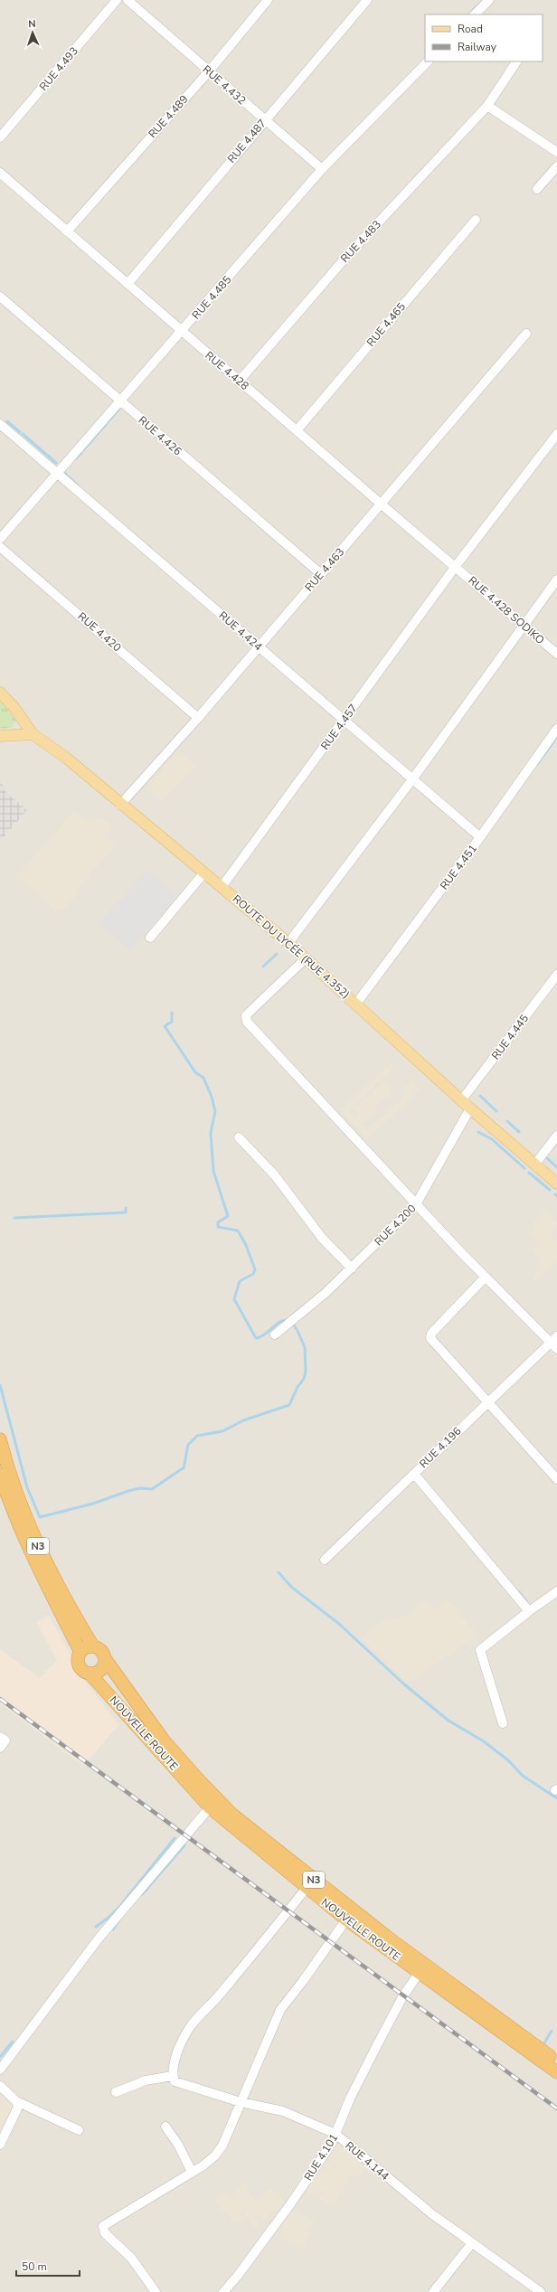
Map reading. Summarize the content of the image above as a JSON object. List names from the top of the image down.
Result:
{
  "streets": {
    "highway": ["N3", "NOUVELLE ROUTE"],
    "main road": ["ROUTE DU LYCÉE (RUE 4.352)"],
    "street": [
      "RUE 4.493",
      "RUE 4.432",
      "RUE 4.489",
      "RUE 4.487",
      "RUE 4.483",
      "RUE 4.485",
      "RUE 4.465",
      "RUE 4.428",
      "RUE 4.426",
      "RUE 4.463",
      "RUE 4.428 SODIKO",
      "RUE 4.424",
      "RUE 4.420",
      "RUE 4.457",
      "RUE 4.451",
      "RUE 4.445",
      "RUE 4.200",
      "RUE 4.196",
      "RUE 4.101",
      "RUE 4.144"
    ]
  },
  "crossings": [
    ["RUE 4.432", "RUE 4.489"],
    ["RUE 4.432", "RUE 4.487"],
    ["RUE 4.432", "RUE 4.485"],
    ["RUE 4.489", "RUE 4.428"],
    ["RUE 4.487", "RUE 4.428"],
    ["RUE 4.483", "RUE 4.428"],
    ["RUE 4.485", "RUE 4.428"],
    ["RUE 4.485", "RUE 4.426"],
    ["RUE 4.485", "RUE 4.424"],
    ["RUE 4.465", "RUE 4.428"],
    ["RUE 4.428", "RUE 4.463"],
    ["RUE 4.428", "RUE 4.428 SODIKO"],
    ["RUE 4.428", "RUE 4.457"],
    ["RUE 4.426", "RUE 4.463"],
    ["RUE 4.463", "RUE 4.424"],
    ["RUE 4.463", "RUE 4.420"],
    ["RUE 4.463", "ROUTE DU LYCÉE (RUE 4.352)"],
    ["RUE 4.428 SODIKO", "RUE 4.457"],
    ["RUE 4.424", "RUE 4.457"],
    ["RUE 4.424", "RUE 4.451"],
    ["RUE 4.457", "ROUTE DU LYCÉE (RUE 4.352)"],
    ["RUE 4.451", "ROUTE DU LYCÉE (RUE 4.352)"],
    ["ROUTE DU LYCÉE (RUE 4.352)", "RUE 4.445"],
    ["ROUTE DU LYCÉE (RUE 4.352)", "RUE 4.200"],
    ["N3", "NOUVELLE ROUTE"],
    ["NOUVELLE ROUTE", "RUE 4.101"],
    ["RUE 4.101", "RUE 4.144"]
  ],
  "legend": ["Road", "Railway"],
  "scale_bar": "50 m",
  "north": "top"
}
